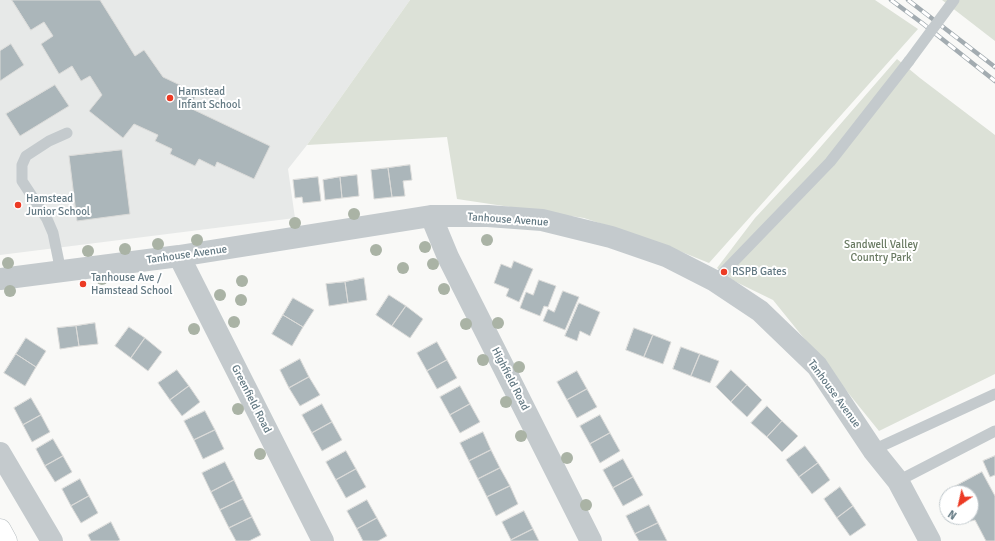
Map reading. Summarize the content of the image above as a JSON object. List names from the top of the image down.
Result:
{
  "streets": {
    "street": ["Tanhouse Avenue", "Highfield Road", "Greenfield Road"]
  },
  "crossings": [
    ["Tanhouse Avenue", "Highfield Road"],
    ["Tanhouse Avenue", "Greenfield Road"]
  ],
  "parks": ["Sandwell Valley Country Park"],
  "places": [
    "Hamstead Infant School",
    "Hamstead Junior School",
    "RSPB Gates",
    "Tanhouse Ave / Hamstead School"
  ],
  "north": "bottom left"
}
